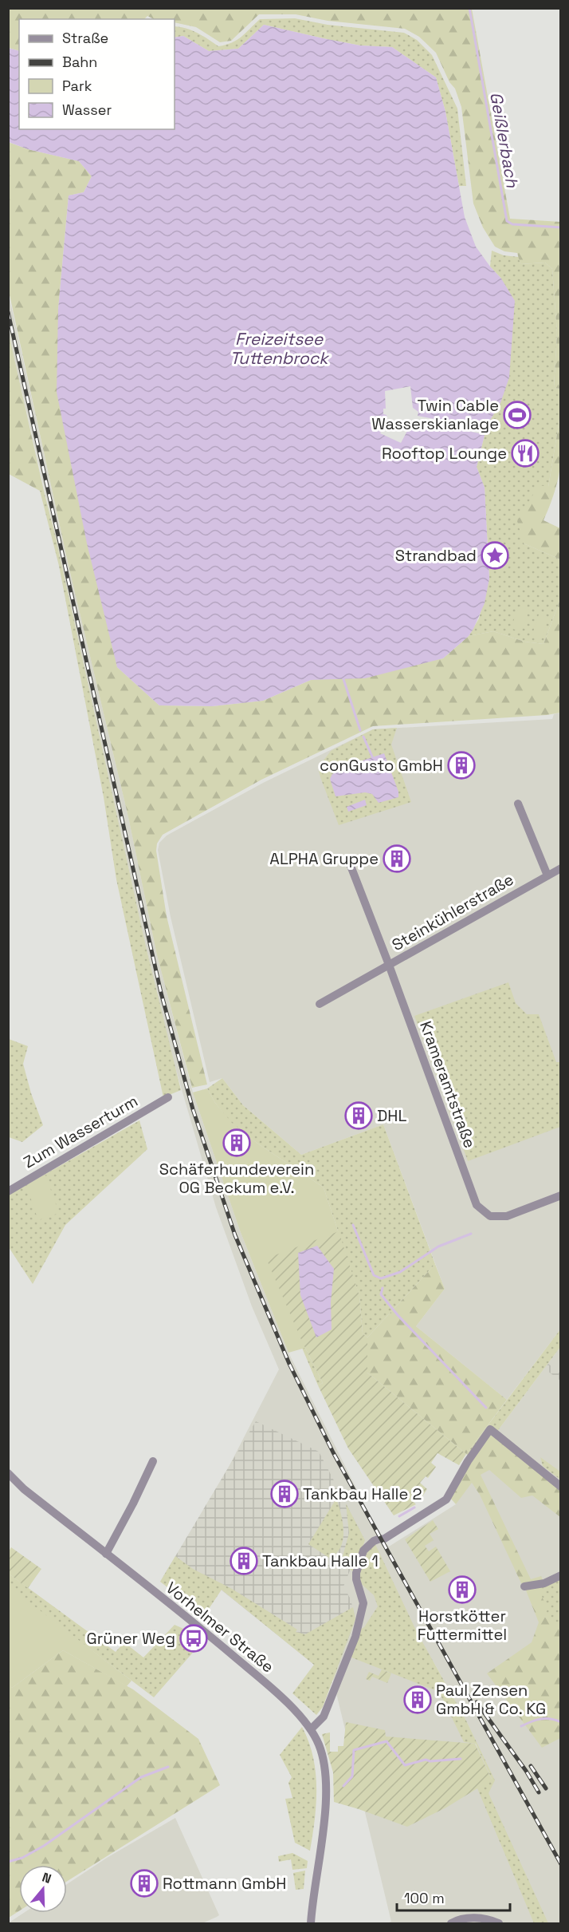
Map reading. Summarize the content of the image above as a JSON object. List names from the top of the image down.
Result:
{
  "streets": {
    "street": [
      "Steinkühlerstraße",
      "Krameramtstraße",
      "Zum Wasserturm",
      "Vorhelmer Straße"
    ]
  },
  "crossings": [
    ["Steinkühlerstraße", "Krameramtstraße"]
  ],
  "water": ["Geißlerbach", "Freizeitsee Tuttenbrock"],
  "places": {
    "sports": ["Twin Cable Wasserskianlage"],
    "restaurant": ["Rooftop Lounge"],
    "place": ["Strandbad"],
    "building": [
      "conGusto GmbH",
      "ALPHA Gruppe",
      "DHL",
      "Schäferhundeverein OG Beckum e.V.",
      "Tankbau Halle 2",
      "Tankbau Halle 1",
      "Horstkötter Futtermittel",
      "Paul Zensen GmbH & Co. KG",
      "Rottmann GmbH"
    ],
    "bus stop": ["Grüner Weg"]
  },
  "legend": [
    "Straße",
    "Bahn",
    "Park",
    "Wasser"
  ],
  "scale_bar": "100 m",
  "north": "top"
}
